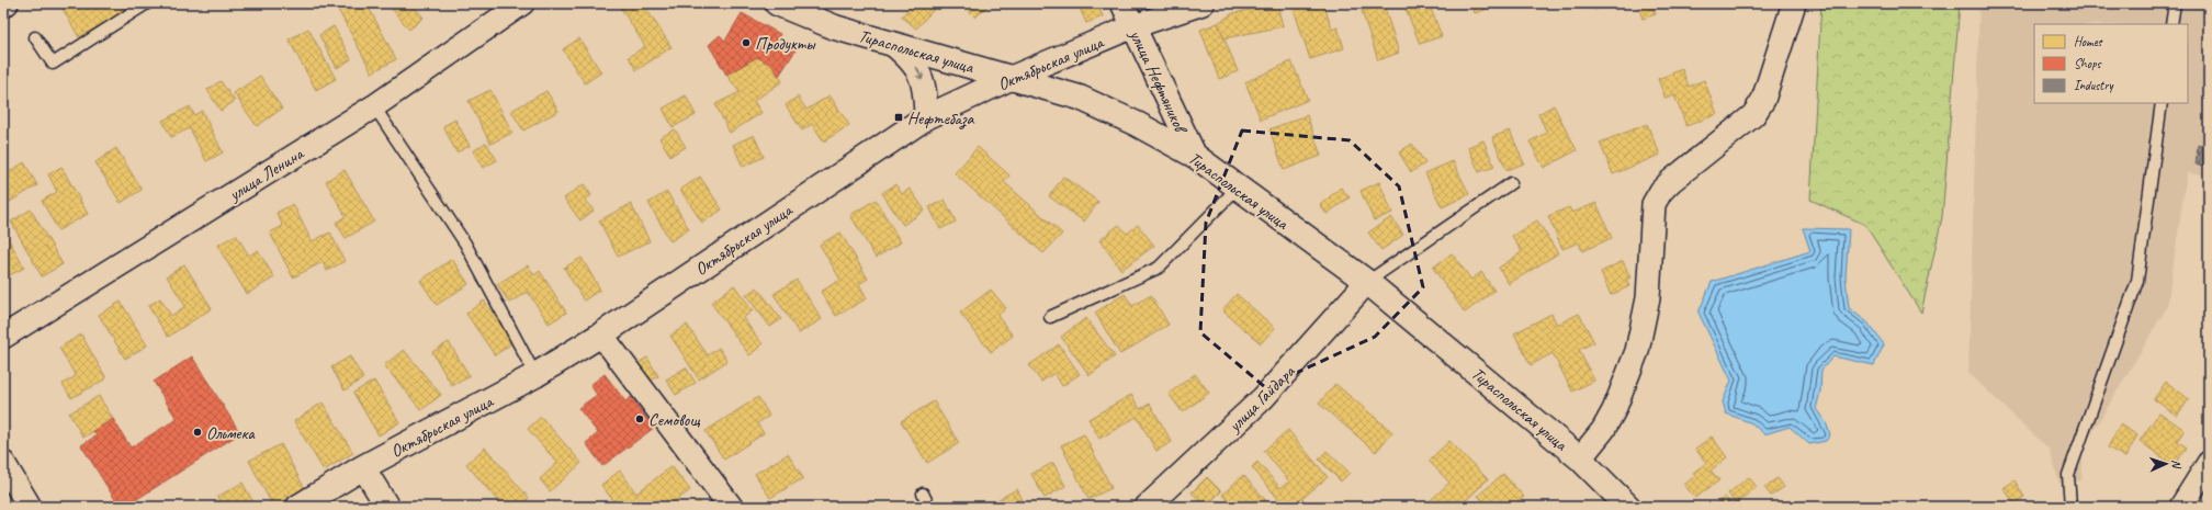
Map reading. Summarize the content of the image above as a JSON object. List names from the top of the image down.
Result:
{
  "streets": {
    "street": [
      "Тираспольская улица",
      "Октябрьская улица",
      "улица Нефтяников",
      "улица Ленина",
      "улица Гайдара"
    ]
  },
  "crossings": [
    ["Тираспольская улица", "Октябрьская улица"],
    ["Тираспольская улица", "улица Нефтяников"],
    ["Тираспольская улица", "улица Гайдара"],
    ["Октябрьская улица", "улица Нефтяников"]
  ],
  "places": {
    "other": ["Продукты", "Семовощ", "Ольмека"],
    "transit": ["Нефтебаза"]
  },
  "legend": ["Homes", "Shops", "Industry"],
  "north": "right"
}
